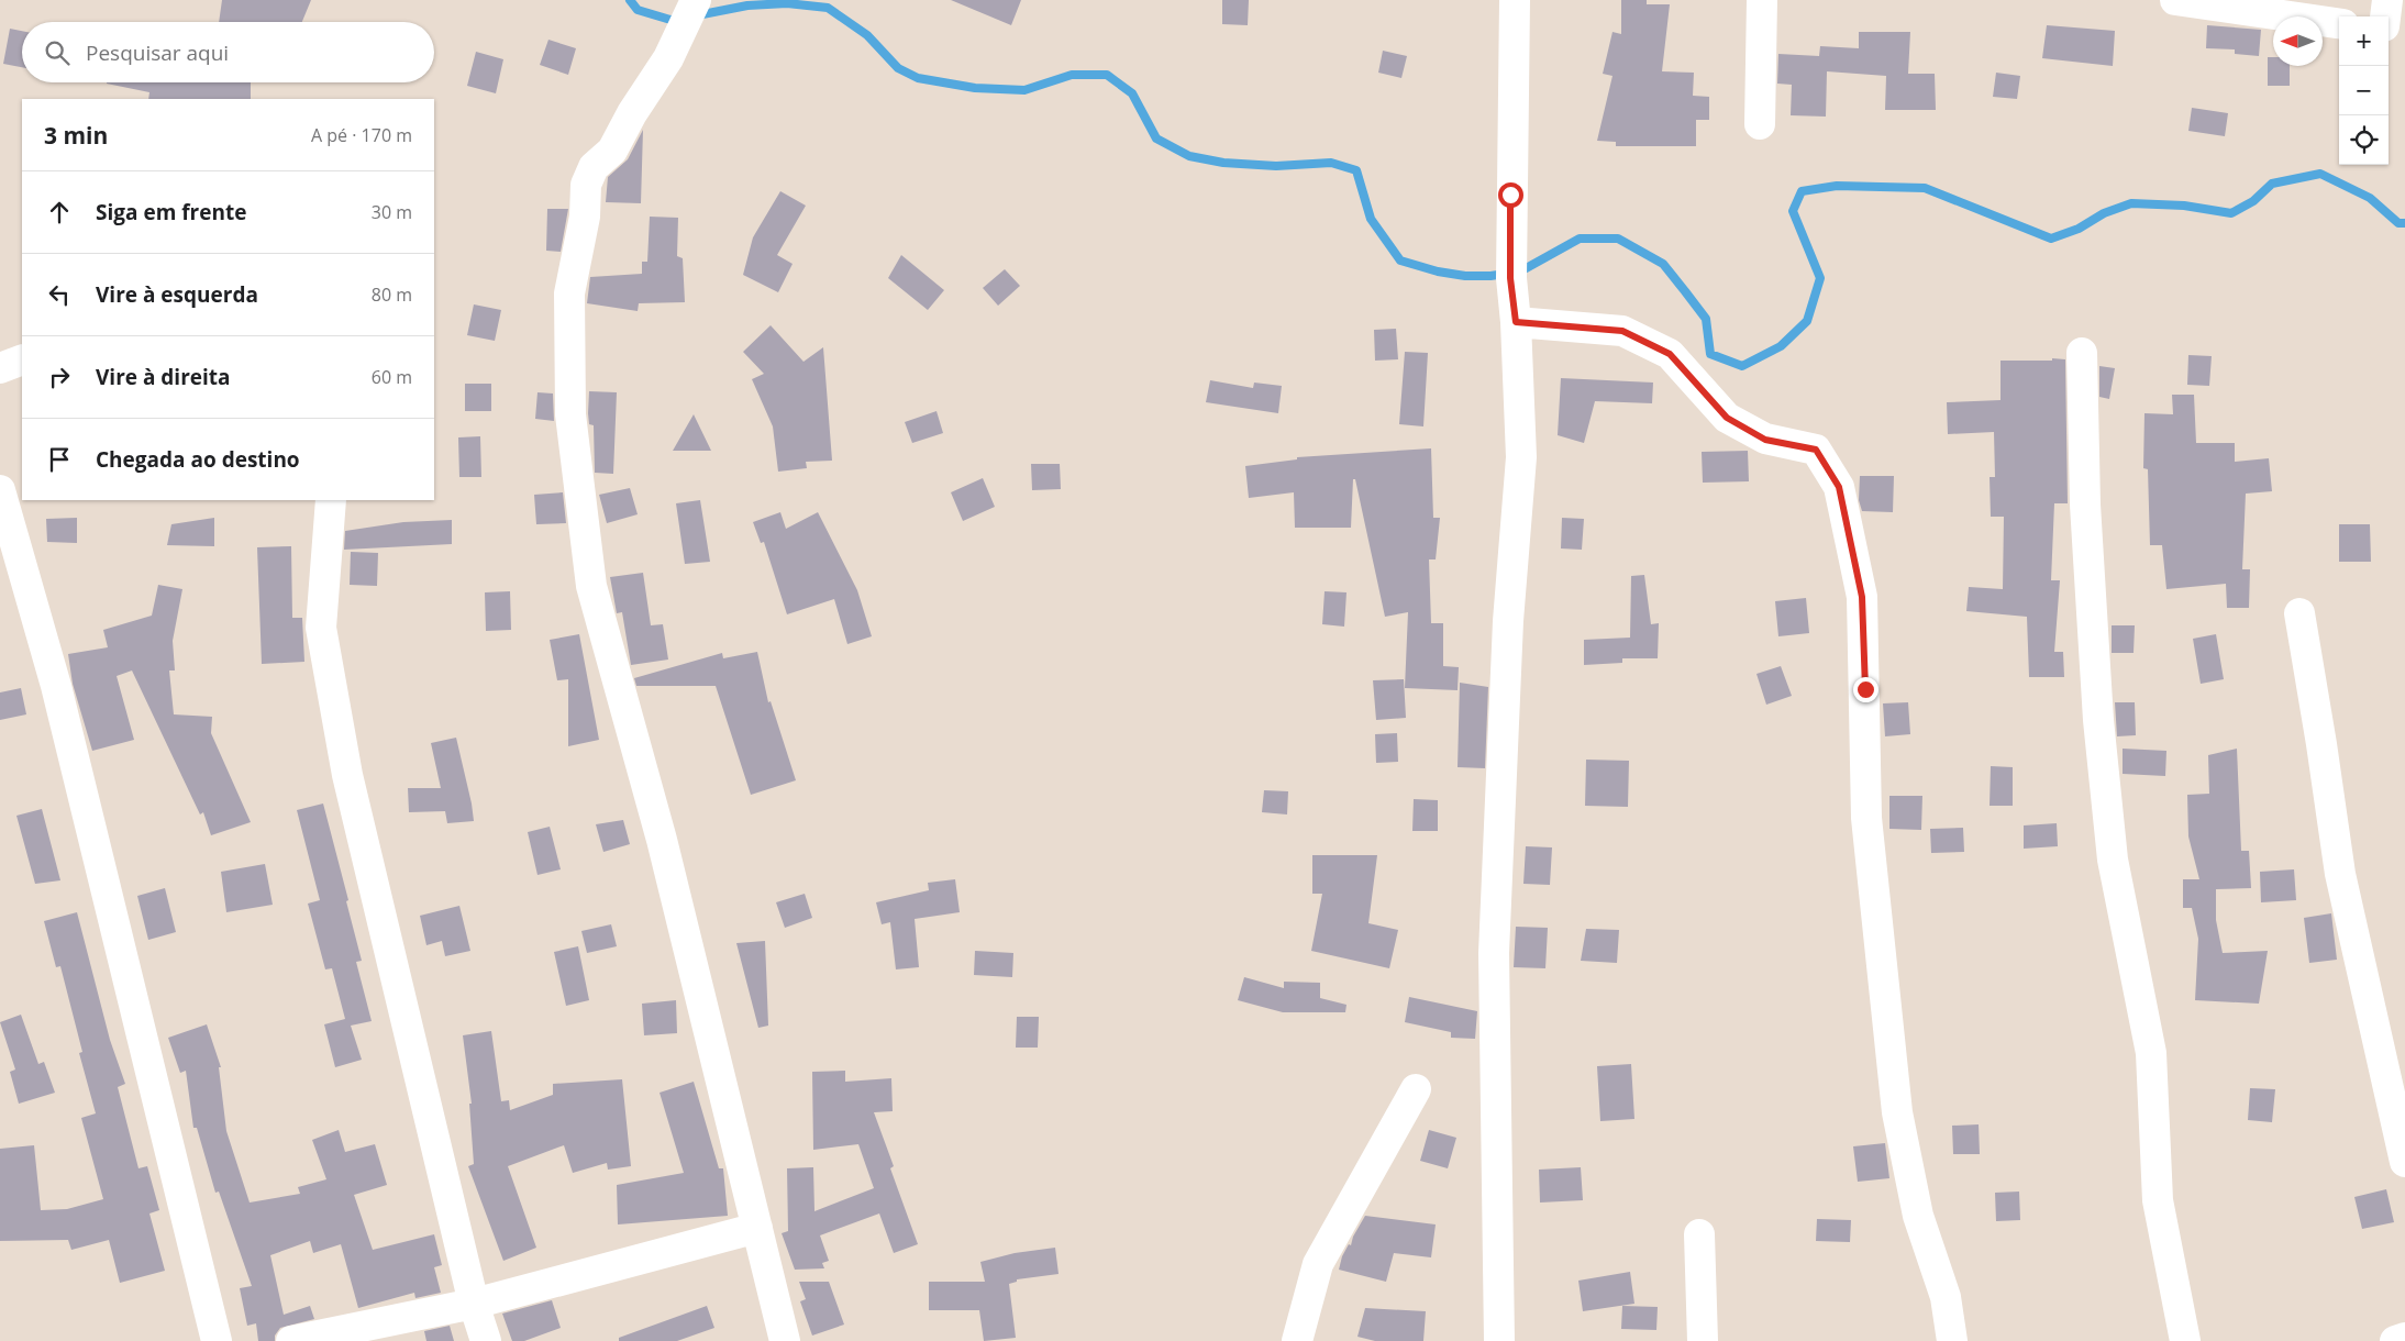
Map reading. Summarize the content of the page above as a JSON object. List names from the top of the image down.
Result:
{
  "north": "left",
  "page": {
    "map_buttons": ["+", "−"],
    "search": "Pesquisar aqui",
    "heading": ["3 min", "A pé · 170 m"],
    "list": [
      ["Siga em frente", "30 m"],
      ["Vire à esquerda", "80 m"],
      ["Vire à direita", "60 m"],
      "Chegada ao destino"
    ]
  }
}
